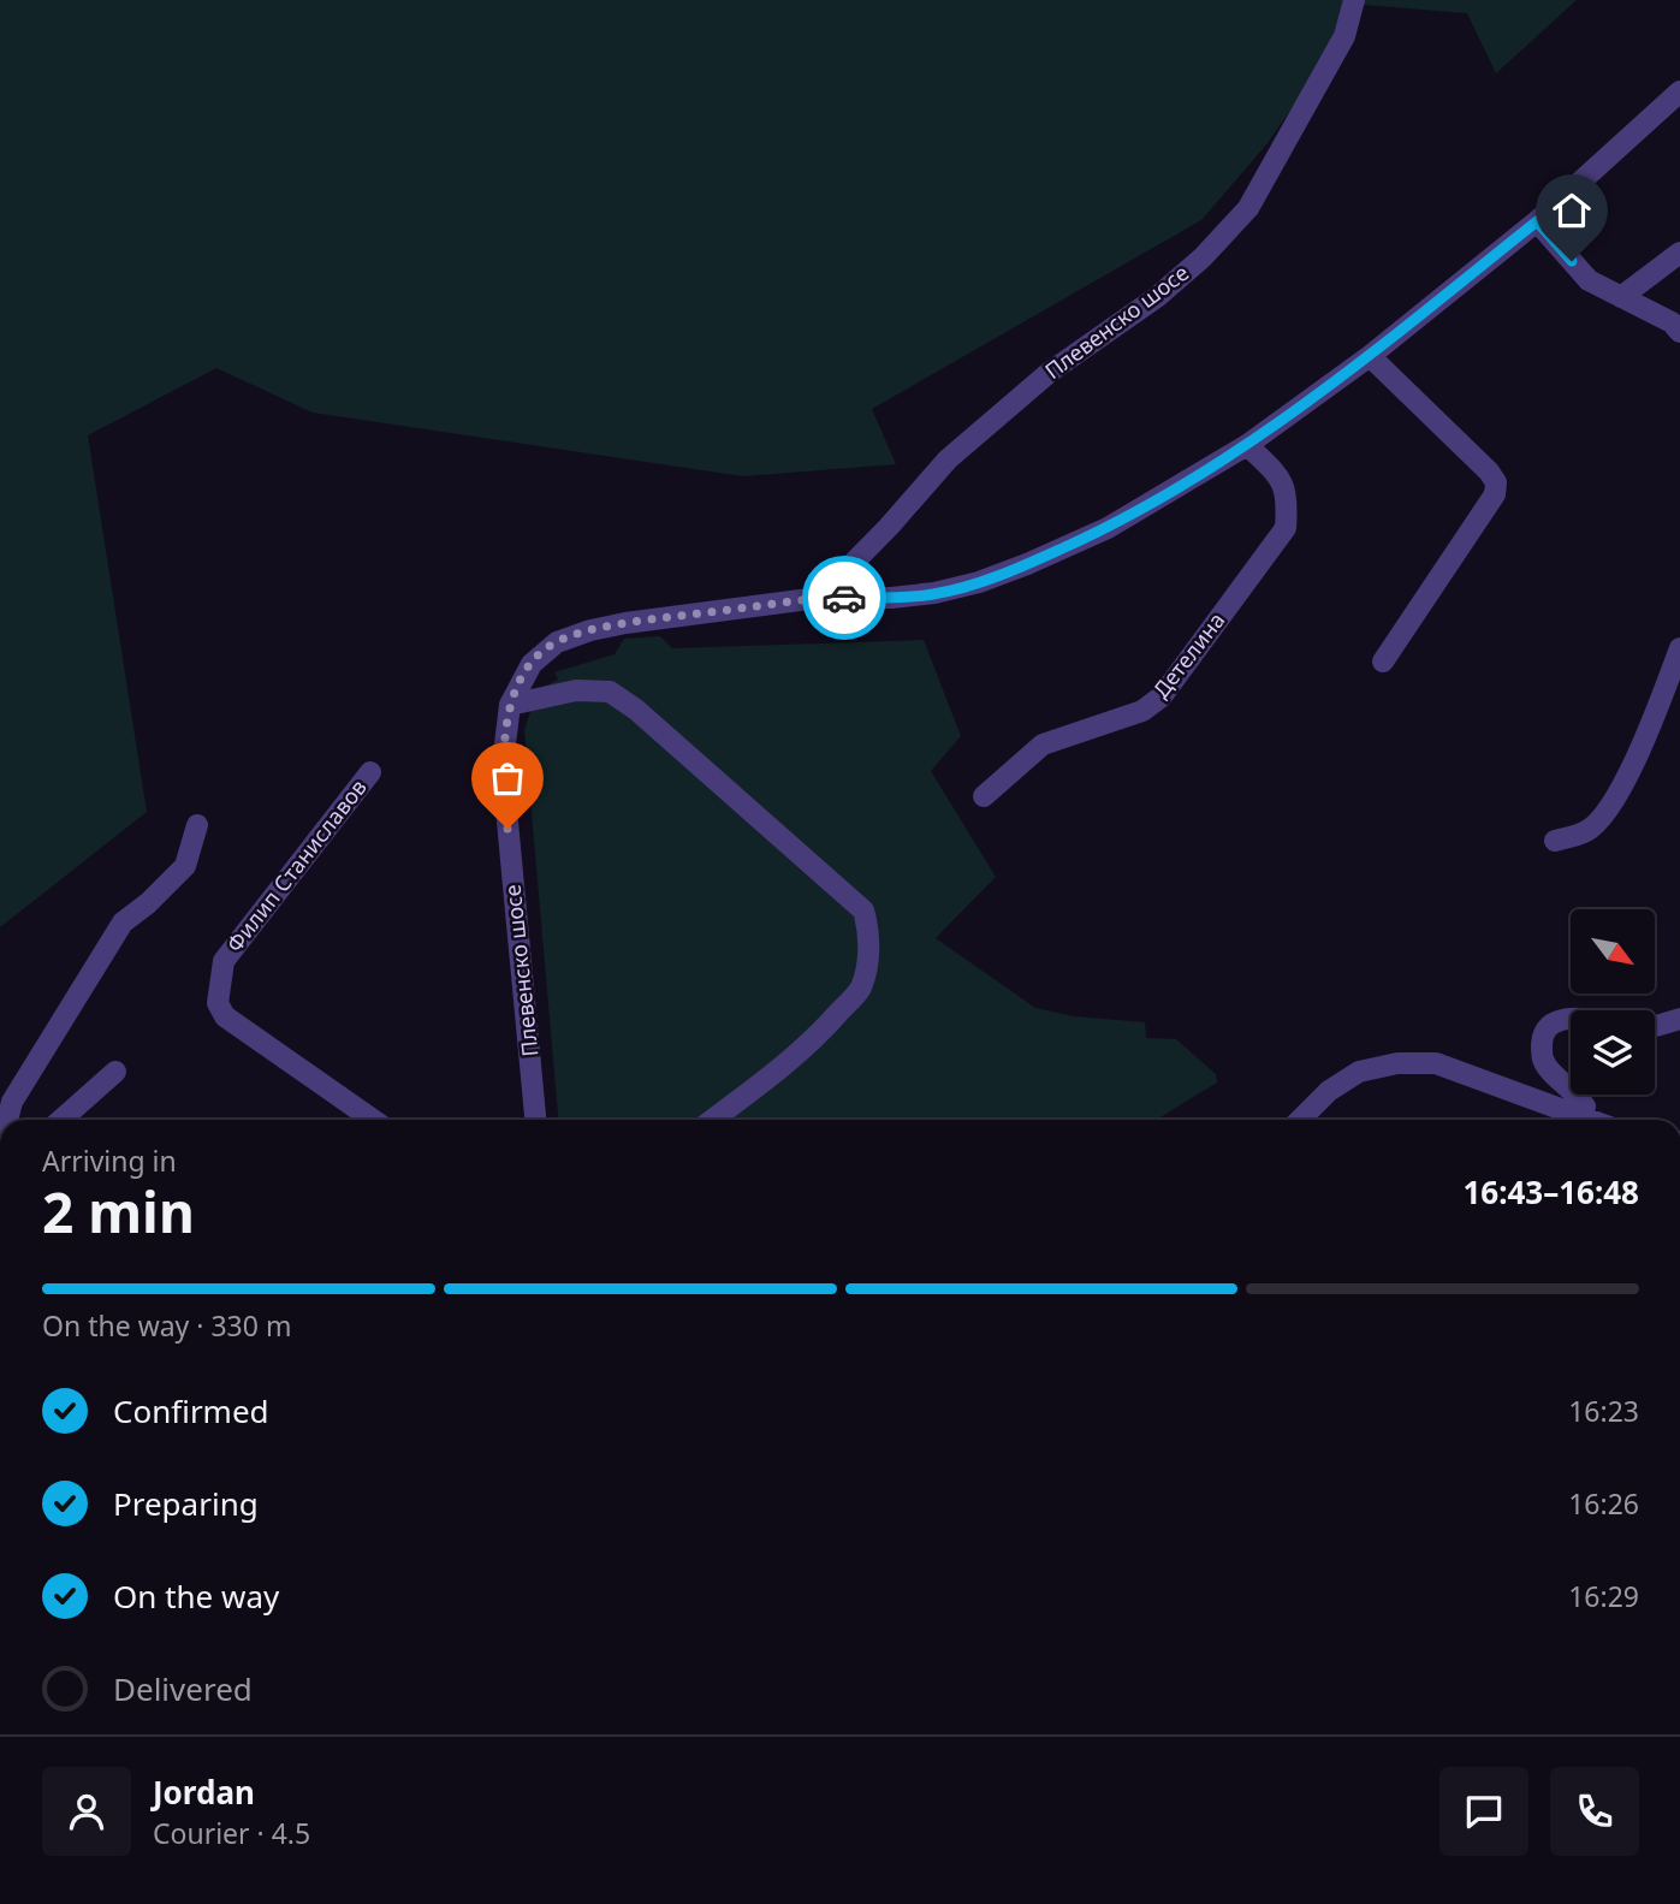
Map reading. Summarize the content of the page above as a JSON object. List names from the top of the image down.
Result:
{
  "streets": {
    "street": ["Плевенско шосе", "Детелина", "Филип Станиславов"]
  },
  "crossings": [
    ["Плевенско шосе", "Детелина"]
  ],
  "north": "bottom right",
  "page": {
    "heading": ["2 min", "Arriving in", "16:43–16:48"],
    "panel": ["Jordan", "Courier · 4.5"],
    "bar": "On the way · 330 m",
    "list": [
      ["Confirmed", "16:23"],
      ["Preparing", "16:26"],
      ["On the way", "16:29"],
      "Delivered"
    ]
  }
}
